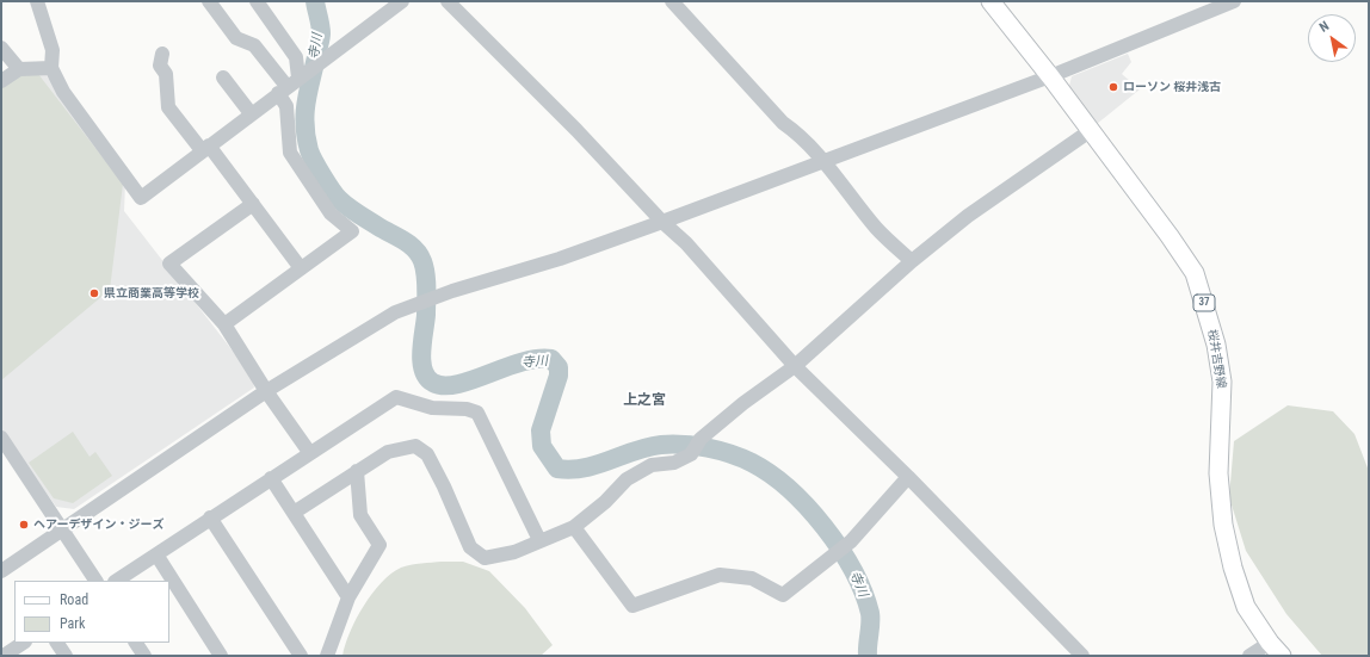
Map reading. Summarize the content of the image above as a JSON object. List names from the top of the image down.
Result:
{
  "streets": {
    "main road": ["37", "桜井吉野線"]
  },
  "districts": ["上之宮"],
  "water": ["寺川"],
  "places": ["ローソン 桜井浅古", "県立商業高等学校", "ヘアーデザイン・ジーズ"],
  "legend": ["Road", "Park"],
  "north": "top left"
}
